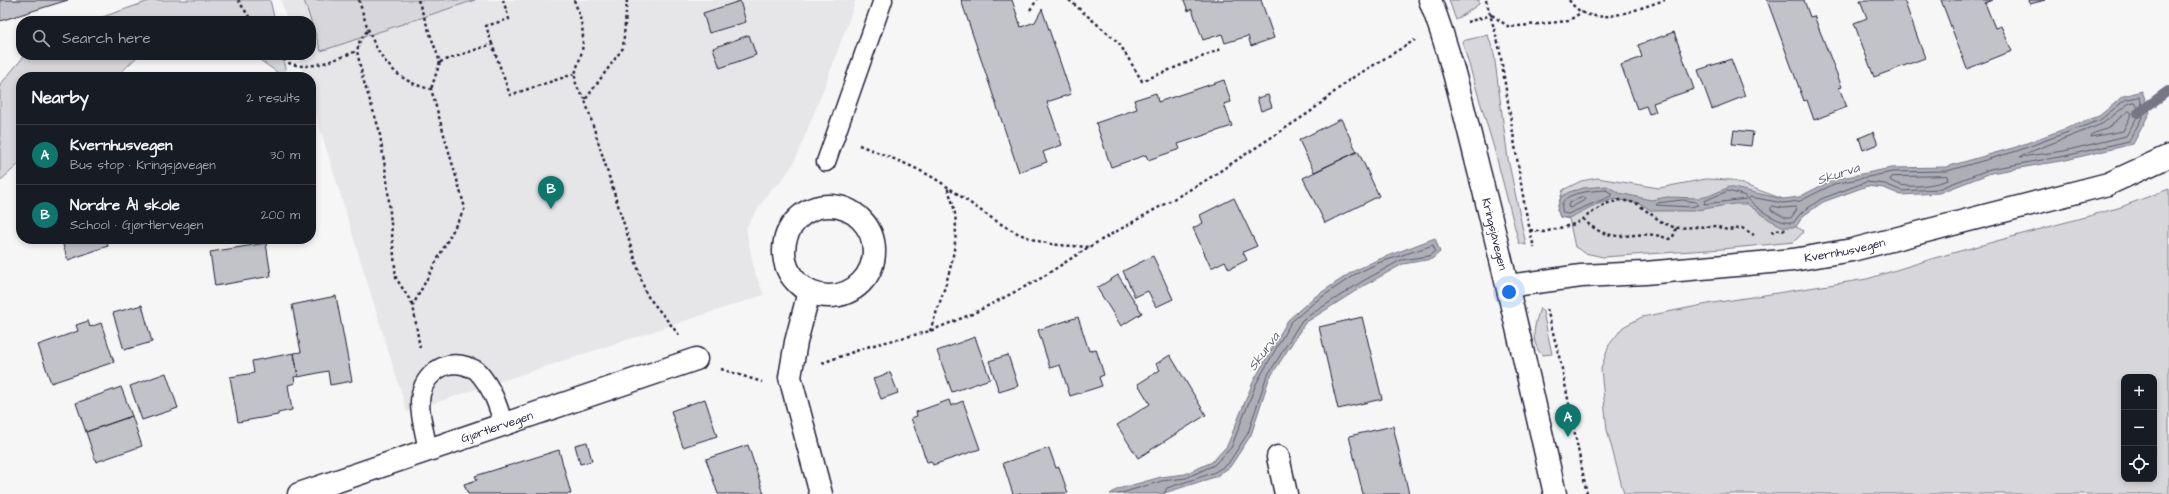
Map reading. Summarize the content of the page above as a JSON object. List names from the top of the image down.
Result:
{
  "streets": {
    "street": ["Kringsjåvegen", "Kvernhusvegen", "Gjørtlervegen"]
  },
  "crossings": [
    ["Kringsjåvegen", "Kvernhusvegen"]
  ],
  "water": ["Skurva"],
  "page": {
    "search": "Search here",
    "heading": ["Nearby", "2 results"],
    "list": [
      {
        "mark": "A",
        "name": "Kvernhusvegen",
        "note": "Bus stop · Kringsjåvegen",
        "value": "30 m"
      },
      {
        "mark": "B",
        "name": "Nordre Ål skole",
        "note": "School · Gjørtlervegen",
        "value": "200 m"
      }
    ],
    "pins": ["B", "A"],
    "map_buttons": ["+", "−"]
  }
}
